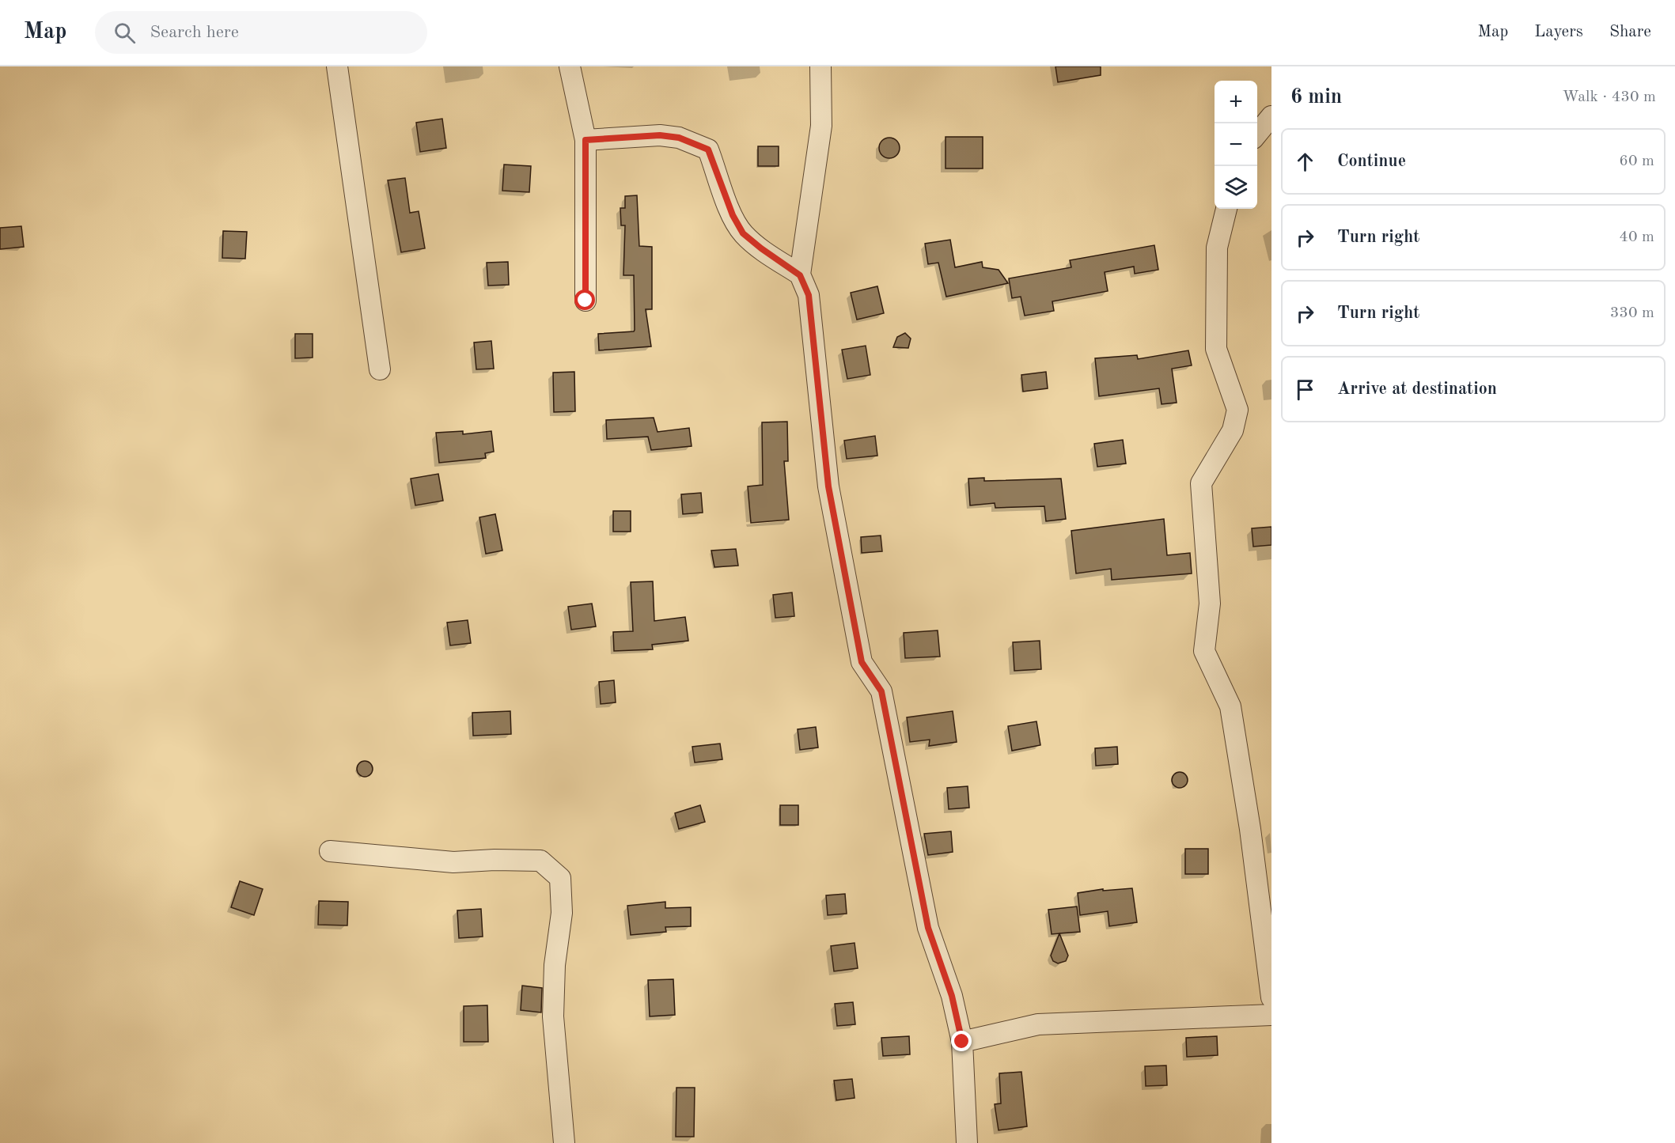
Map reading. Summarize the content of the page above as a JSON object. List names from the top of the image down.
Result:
{
  "page": {
    "header": "Map",
    "search": "Search here",
    "nav": ["Map", "Layers", "Share"],
    "heading": ["6 min", "Walk · 430 m"],
    "map_buttons": ["+", "−"],
    "list": [
      ["Continue", "60 m"],
      ["Turn right", "40 m"],
      ["Turn right", "330 m"],
      "Arrive at destination"
    ]
  }
}
